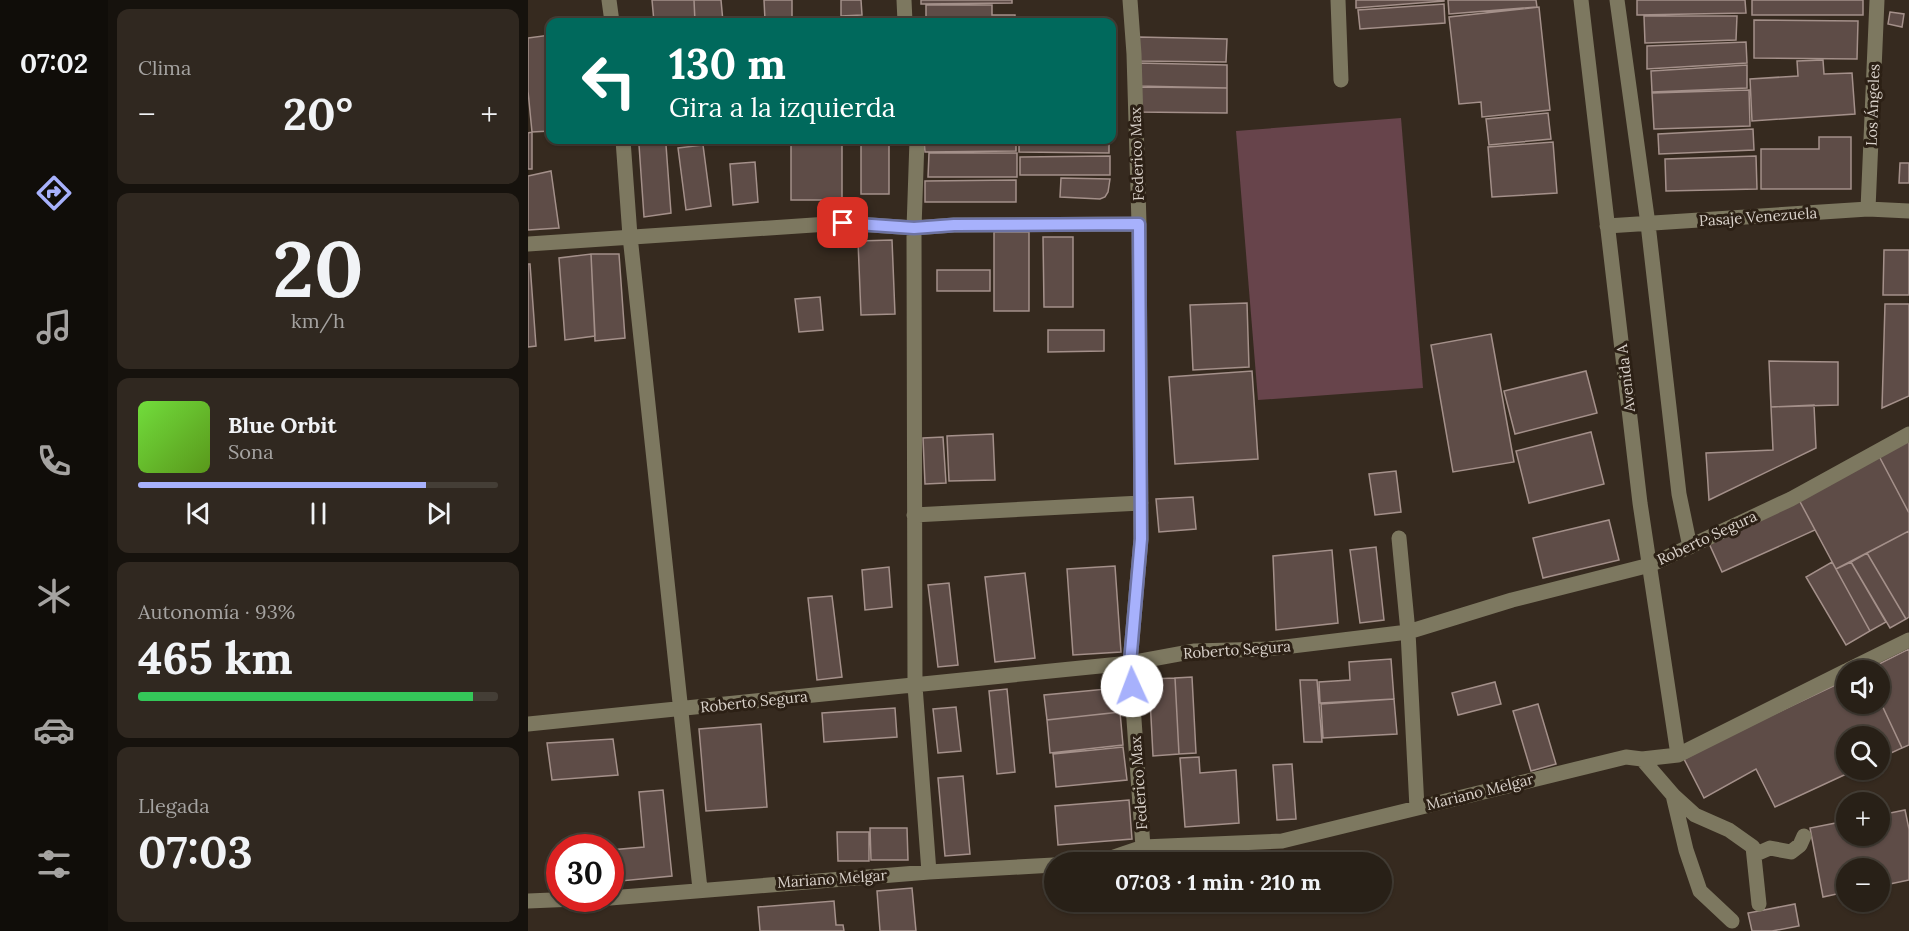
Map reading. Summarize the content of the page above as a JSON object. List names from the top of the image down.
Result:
{
  "streets": {
    "street": [
      "Los Ángeles",
      "Federico Max",
      "Pasaje Venezuela",
      "Avenida A",
      "Roberto Segura",
      "Mariano Melgar"
    ]
  },
  "crossings": [
    ["Los Ángeles", "Pasaje Venezuela"],
    ["Federico Max", "Roberto Segura"],
    ["Federico Max", "Mariano Melgar"],
    ["Pasaje Venezuela", "Avenida A"],
    ["Avenida A", "Roberto Segura"],
    ["Avenida A", "Mariano Melgar"]
  ],
  "page": {
    "tabs": "07:02",
    "tile": [
      "Clima",
      ["20", "km/h"],
      ["Autonomía · 93%", "465 km"],
      ["Llegada", "07:03"]
    ],
    "turn": ["130 m", "Gira a la izquierda"],
    "heat": ["−", "20°", "+"],
    "song": ["Blue Orbit", "Sona"],
    "map_buttons": ["+", "−"],
    "limit": "30",
    "trip": "07:03 · 1 min · 210 m"
  }
}
